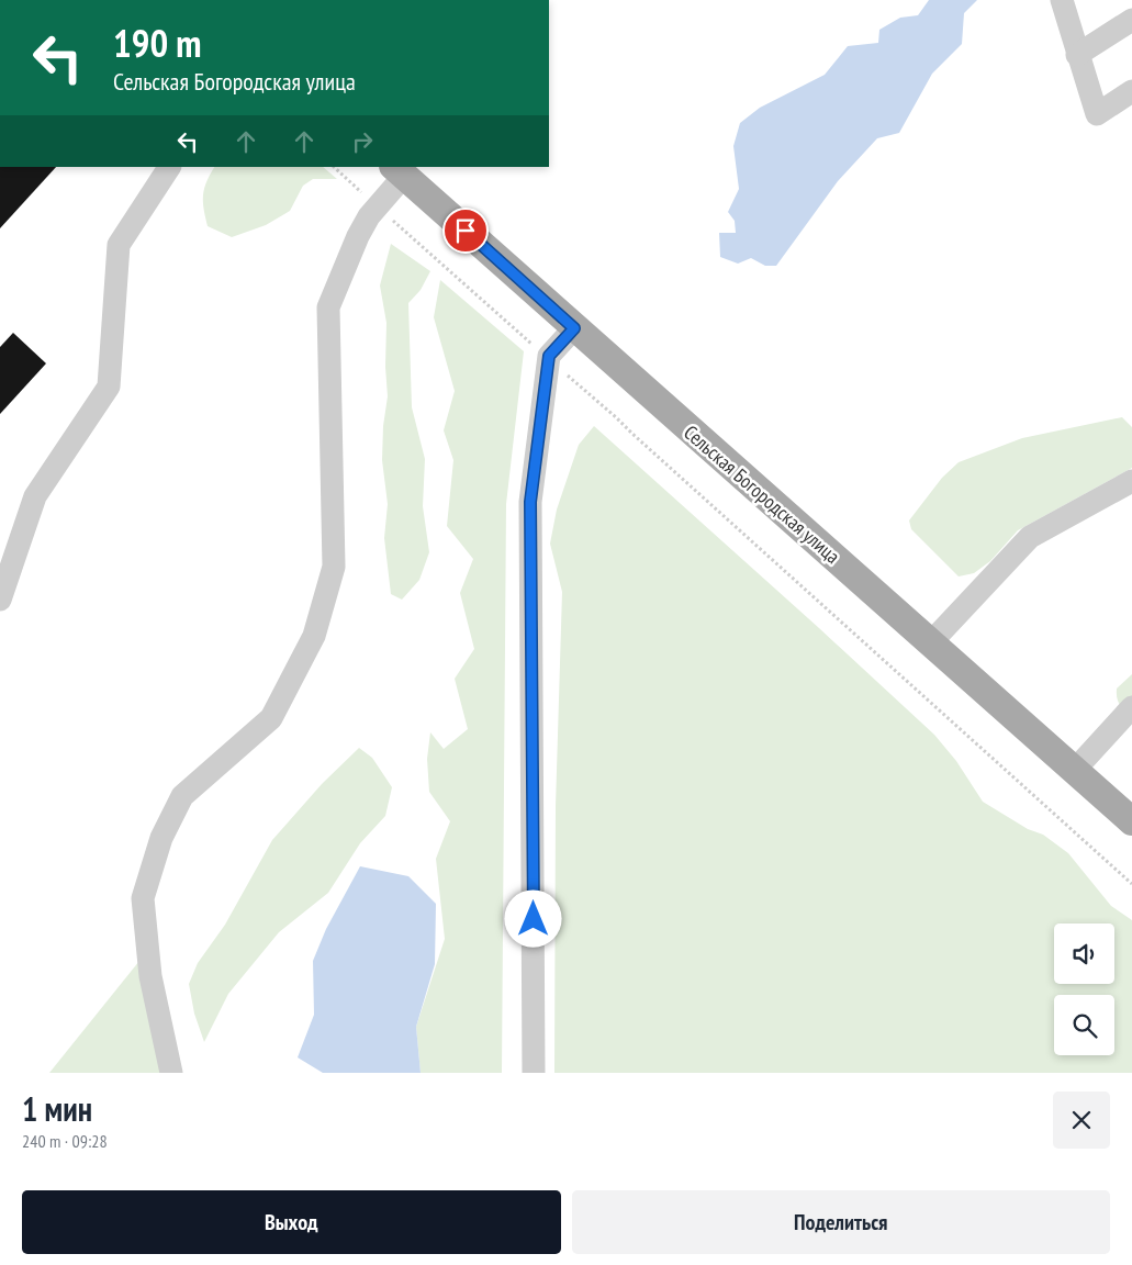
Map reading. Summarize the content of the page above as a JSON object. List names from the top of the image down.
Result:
{
  "streets": {
    "main road": ["Сельская Богородская улица"]
  },
  "page": {
    "turn": ["190 m", "Сельская Богородская улица"],
    "heading": ["1 мин", "240 m · 09:28"],
    "buttons": ["Выход", "Поделиться"]
  }
}
